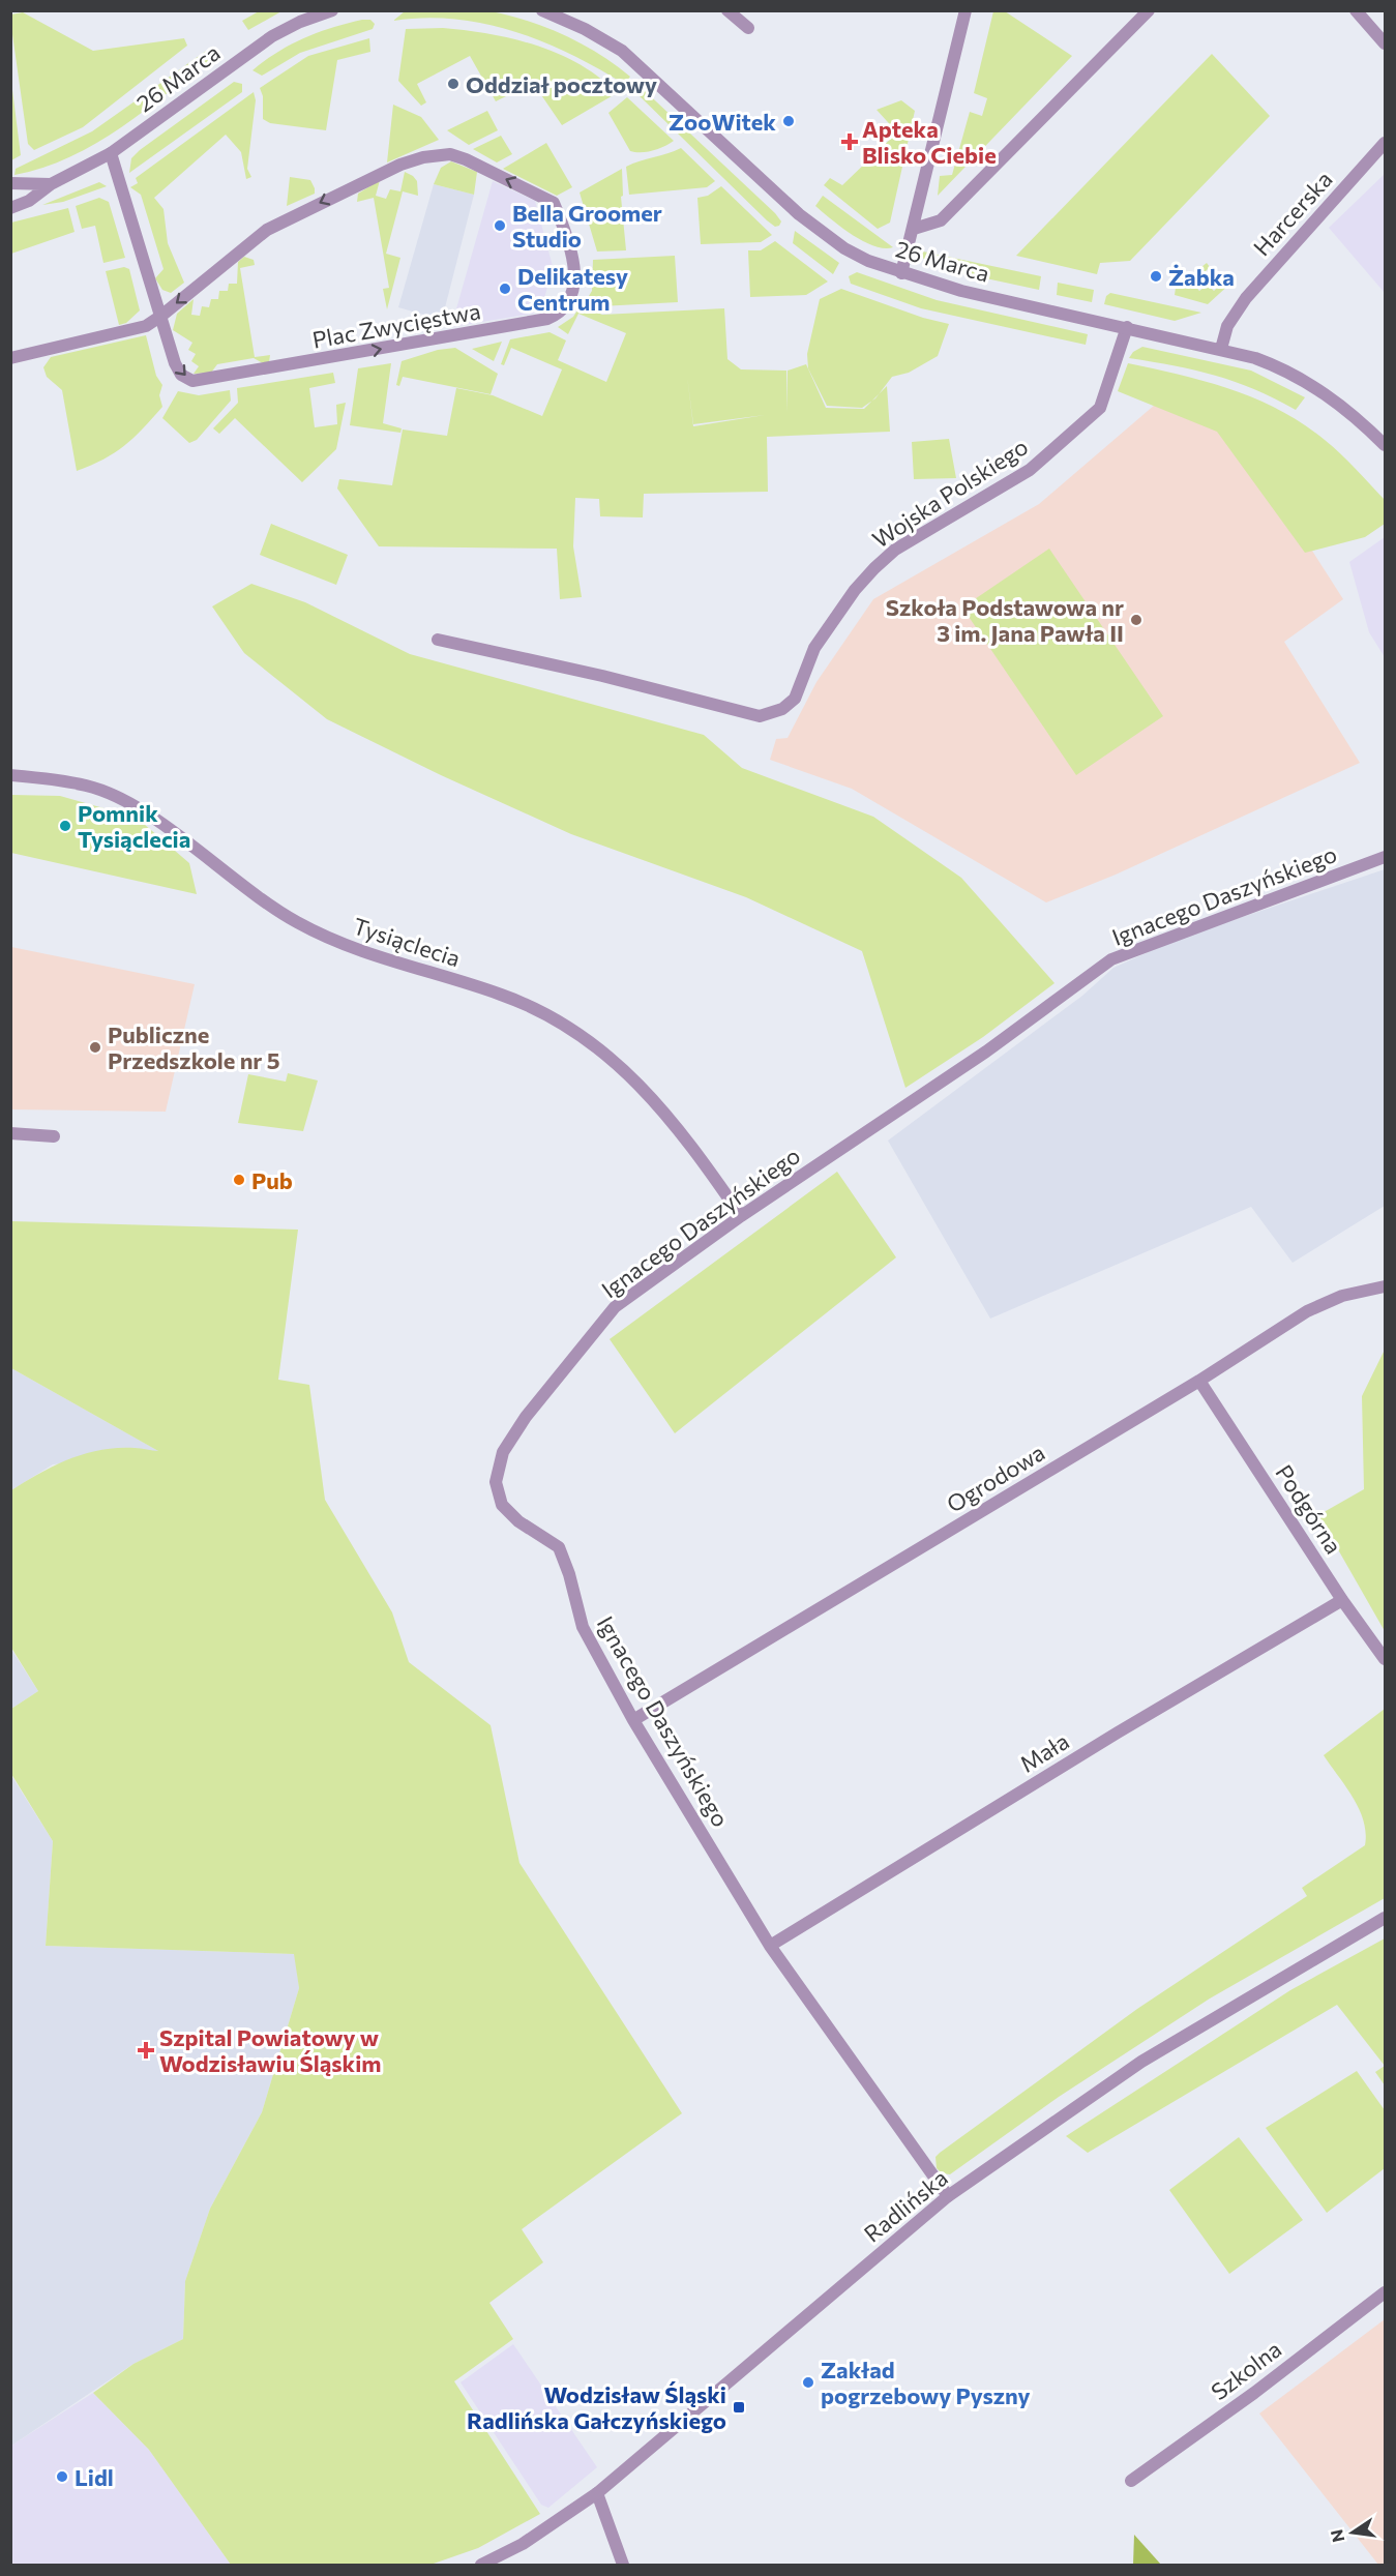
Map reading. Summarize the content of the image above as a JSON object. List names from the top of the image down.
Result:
{
  "streets": {
    "street": [
      "26 Marca",
      "Harcerska",
      "Plac Zwycięstwa",
      "Wojska Polskiego",
      "Ignacego Daszyńskiego",
      "Tysiąclecia",
      "Ogrodowa",
      "Podgórna",
      "Mała",
      "Radlińska",
      "Szkolna"
    ]
  },
  "crossings": [
    ["26 Marca", "Harcerska"],
    ["26 Marca", "Plac Zwycięstwa"],
    ["26 Marca", "Wojska Polskiego"],
    ["Ignacego Daszyńskiego", "Tysiąclecia"],
    ["Ignacego Daszyńskiego", "Ogrodowa"],
    ["Ignacego Daszyńskiego", "Mała"],
    ["Ignacego Daszyńskiego", "Radlińska"],
    ["Ogrodowa", "Podgórna"],
    ["Podgórna", "Mała"]
  ],
  "places": {
    "other": [
      "Oddział pocztowy",
      "ZooWitek",
      "Bella Groomer Studio",
      "Żabka",
      "Delikatesy Centrum",
      "Szkoła Podstawowa nr 3 im. Jana Pawła II",
      "Pomnik Tysiąclecia",
      "Publiczne Przedszkole nr 5",
      "Pub",
      "Zakład pogrzebowy Pyszny",
      "Lidl"
    ],
    "health": ["Apteka Blisko Ciebie", "Szpital Powiatowy w Wodzisławiu Śląskim"],
    "transit": ["Wodzisław Śląski Radlińska Gałczyńskiego"]
  },
  "north": "left"
}
